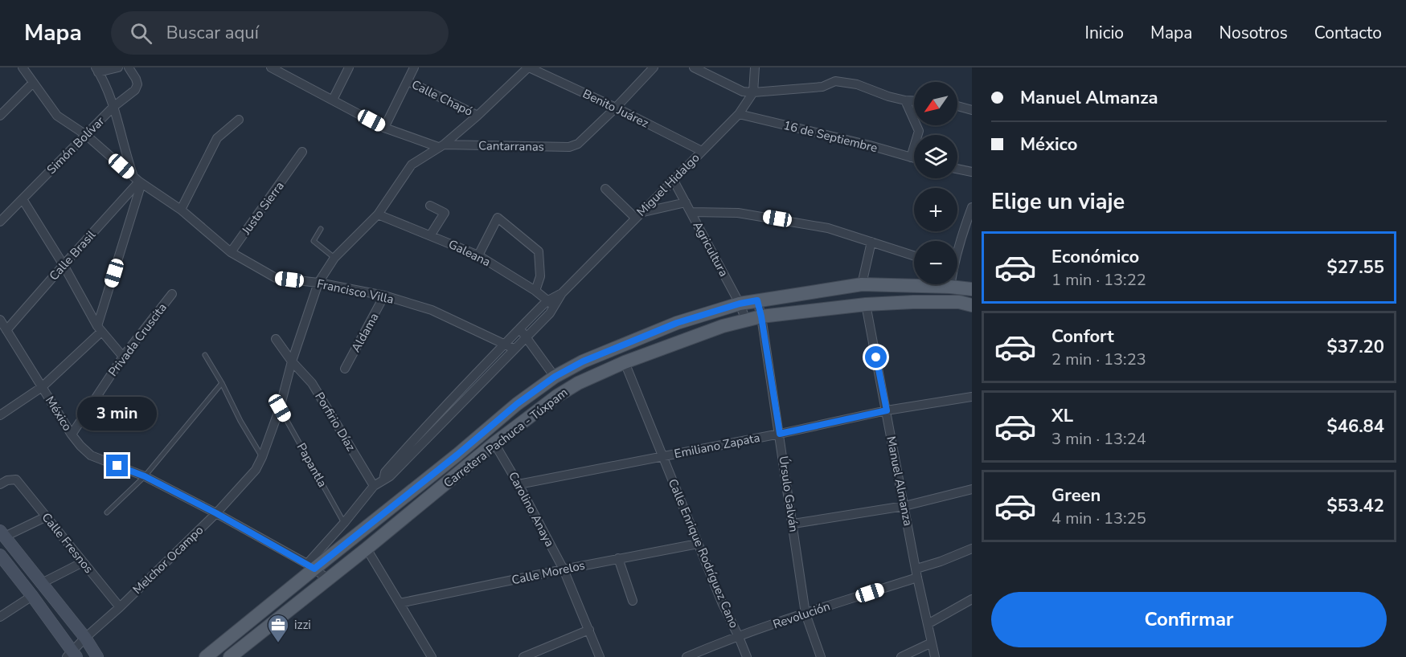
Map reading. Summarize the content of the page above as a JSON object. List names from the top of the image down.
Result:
{
  "streets": {
    "main road": ["Carretera Pachuca - Túxpam"],
    "street": [
      "Calle Chapó",
      "Benito Juárez",
      "16 de Septiembre",
      "Simón Bolívar",
      "Cantarranas",
      "Miguel Hidalgo",
      "Justo Sierra",
      "Agricultura",
      "Galeana",
      "Calle Brasil",
      "Francisco Villa",
      "Aldama",
      "Privada Cruscita",
      "México",
      "Porfirio Díaz",
      "Emiliano Zapata",
      "Manuel Almanza",
      "Úrsulo Galván",
      "Carolino Anaya",
      "Calle Fresnos",
      "Calle Enrique Rodríguez Cano",
      "Melchor Ocampo",
      "Calle Morelos",
      "Revolución"
    ],
    "lane": ["Papantla"]
  },
  "crossings": [
    ["Calle Chapó", "Melchor Ocampo"],
    ["Benito Juárez", "Cantarranas"],
    ["Benito Juárez", "Miguel Hidalgo"],
    ["Benito Juárez", "Melchor Ocampo"],
    ["16 de Septiembre", "Miguel Hidalgo"],
    ["Simón Bolívar", "Francisco Villa"],
    ["Cantarranas", "Melchor Ocampo"],
    ["Miguel Hidalgo", "Agricultura"],
    ["Miguel Hidalgo", "Galeana"],
    ["Miguel Hidalgo", "Francisco Villa"],
    ["Miguel Hidalgo", "México"],
    ["Miguel Hidalgo", "Porfirio Díaz"],
    ["Miguel Hidalgo", "Carretera Pachuca - Túxpam"],
    ["Miguel Hidalgo", "Papantla"],
    ["Justo Sierra", "Francisco Villa"],
    ["Agricultura", "Carretera Pachuca - Túxpam"],
    ["Galeana", "Melchor Ocampo"],
    ["Calle Brasil", "Francisco Villa"],
    ["Calle Brasil", "México"],
    ["Francisco Villa", "Aldama"],
    ["Francisco Villa", "Melchor Ocampo"],
    ["Privada Cruscita", "México"],
    ["México", "Carretera Pachuca - Túxpam"],
    ["México", "Melchor Ocampo"],
    ["Porfirio Díaz", "Melchor Ocampo"],
    ["Carretera Pachuca - Túxpam", "Manuel Almanza"],
    ["Carretera Pachuca - Túxpam", "Úrsulo Galván"],
    ["Carretera Pachuca - Túxpam", "Carolino Anaya"],
    ["Carretera Pachuca - Túxpam", "Calle Enrique Rodríguez Cano"],
    ["Emiliano Zapata", "Manuel Almanza"],
    ["Emiliano Zapata", "Úrsulo Galván"],
    ["Emiliano Zapata", "Carolino Anaya"],
    ["Emiliano Zapata", "Calle Enrique Rodríguez Cano"],
    ["Papantla", "Melchor Ocampo"],
    ["Manuel Almanza", "Revolución"],
    ["Úrsulo Galván", "Revolución"],
    ["Carolino Anaya", "Calle Morelos"],
    ["Calle Fresnos", "Melchor Ocampo"],
    ["Calle Enrique Rodríguez Cano", "Calle Morelos"],
    ["Calle Enrique Rodríguez Cano", "Revolución"]
  ],
  "places": {
    "office": ["izzi"]
  },
  "north": "bottom left",
  "page": {
    "header": "Mapa",
    "search": "Buscar aquí",
    "nav": [
      "Inicio",
      "Mapa",
      "Nosotros",
      "Contacto"
    ],
    "banner": ["Manuel Almanza", "México"],
    "map_buttons": ["+", "−"],
    "heading": "Elige un viaje",
    "list": [
      {
        "name": "Económico",
        "note": "1 min · 13:22",
        "value": "$27.55"
      },
      {
        "name": "Confort",
        "note": "2 min · 13:23",
        "value": "$37.20"
      },
      {
        "name": "XL",
        "note": "3 min · 13:24",
        "value": "$46.84"
      },
      {
        "name": "Green",
        "note": "4 min · 13:25",
        "value": "$53.42"
      }
    ],
    "bubble": "3 min",
    "buttons": "Confirmar"
  }
}
